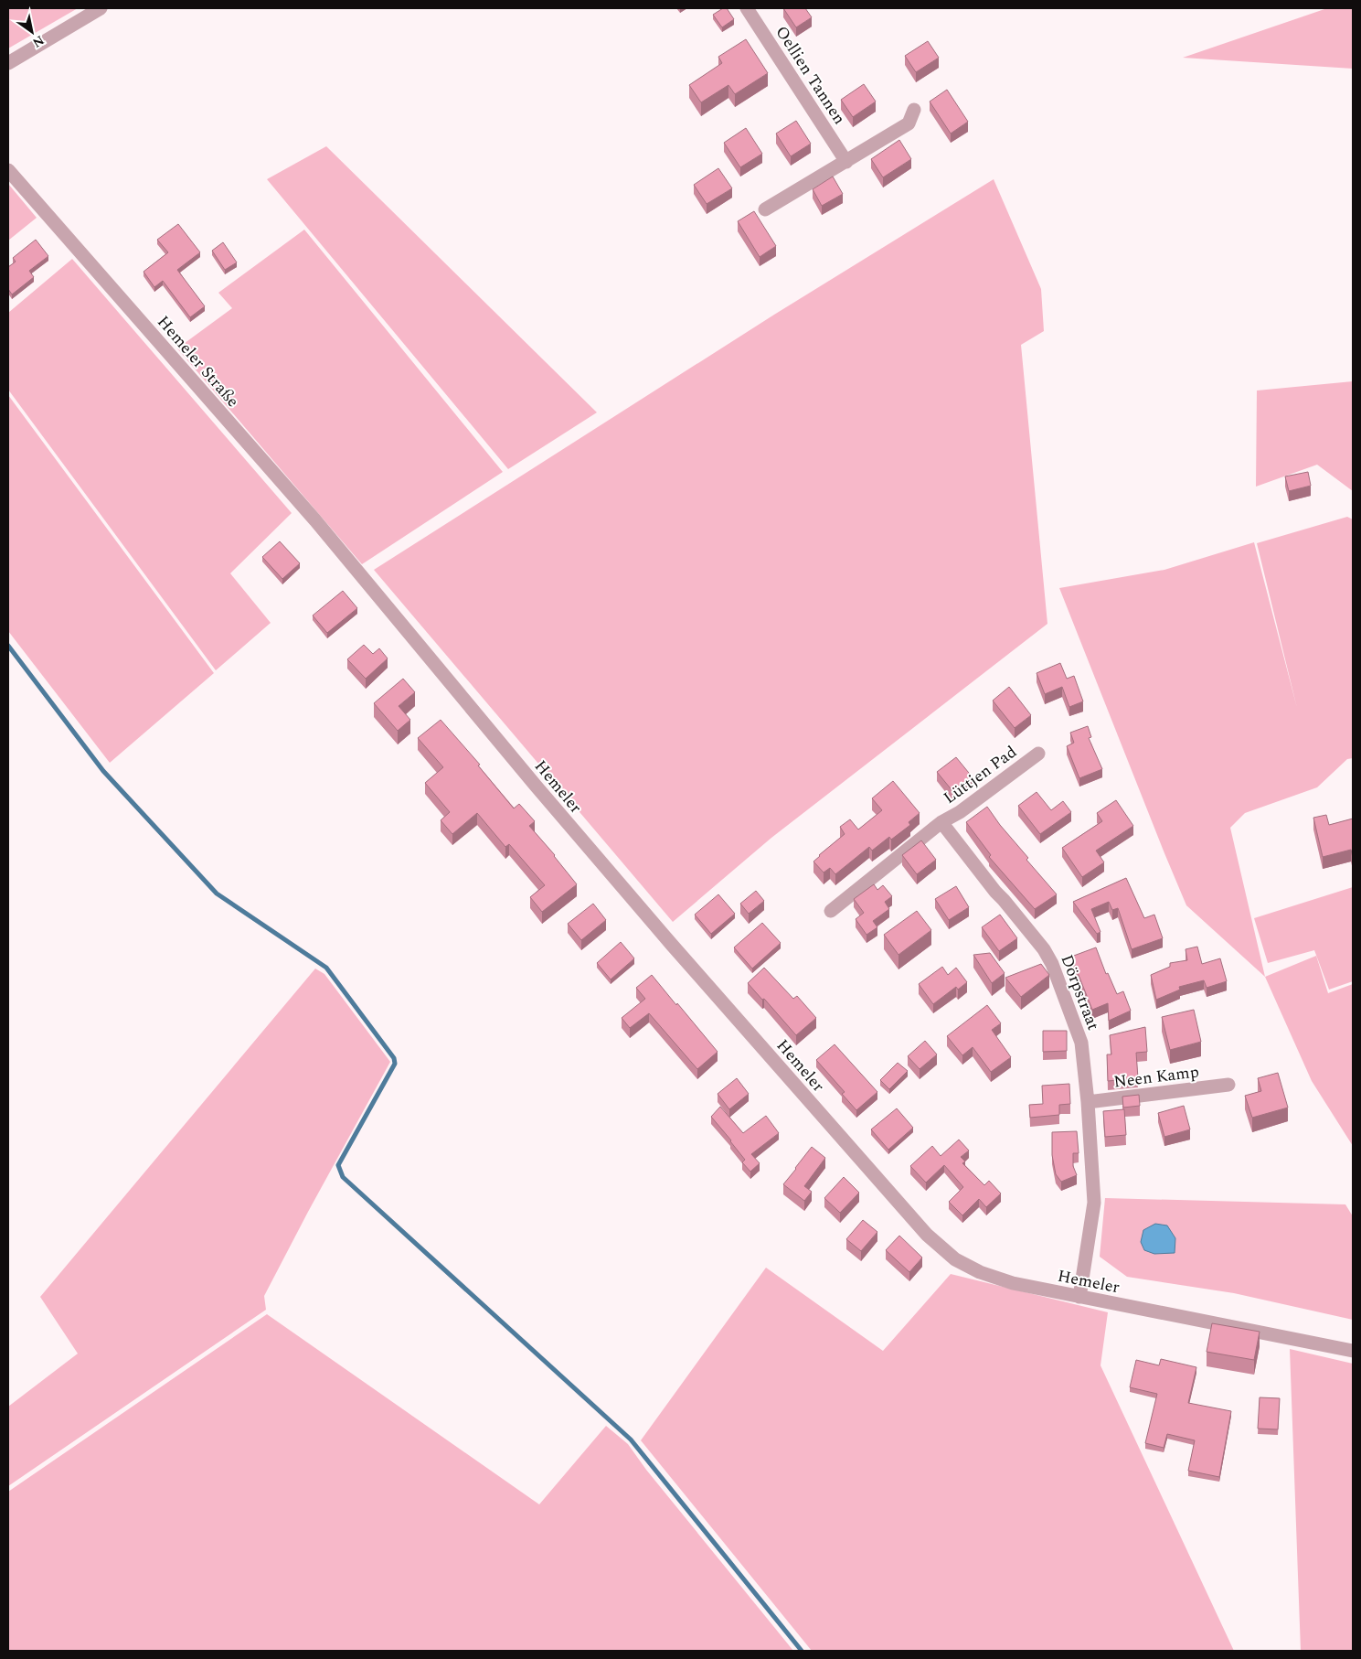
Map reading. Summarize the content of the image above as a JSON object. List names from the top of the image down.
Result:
{
  "streets": {
    "street": [
      "Oellien Tannen",
      "Hemeler Straße",
      "Lüttjen Pad",
      "Hemeler",
      "Dörpstraat",
      "Neen Kamp"
    ]
  },
  "crossings": [
    ["Hemeler Straße", "Hemeler"],
    ["Lüttjen Pad", "Dörpstraat"],
    ["Hemeler", "Dörpstraat"],
    ["Dörpstraat", "Neen Kamp"]
  ],
  "north": "bottom right"
}
